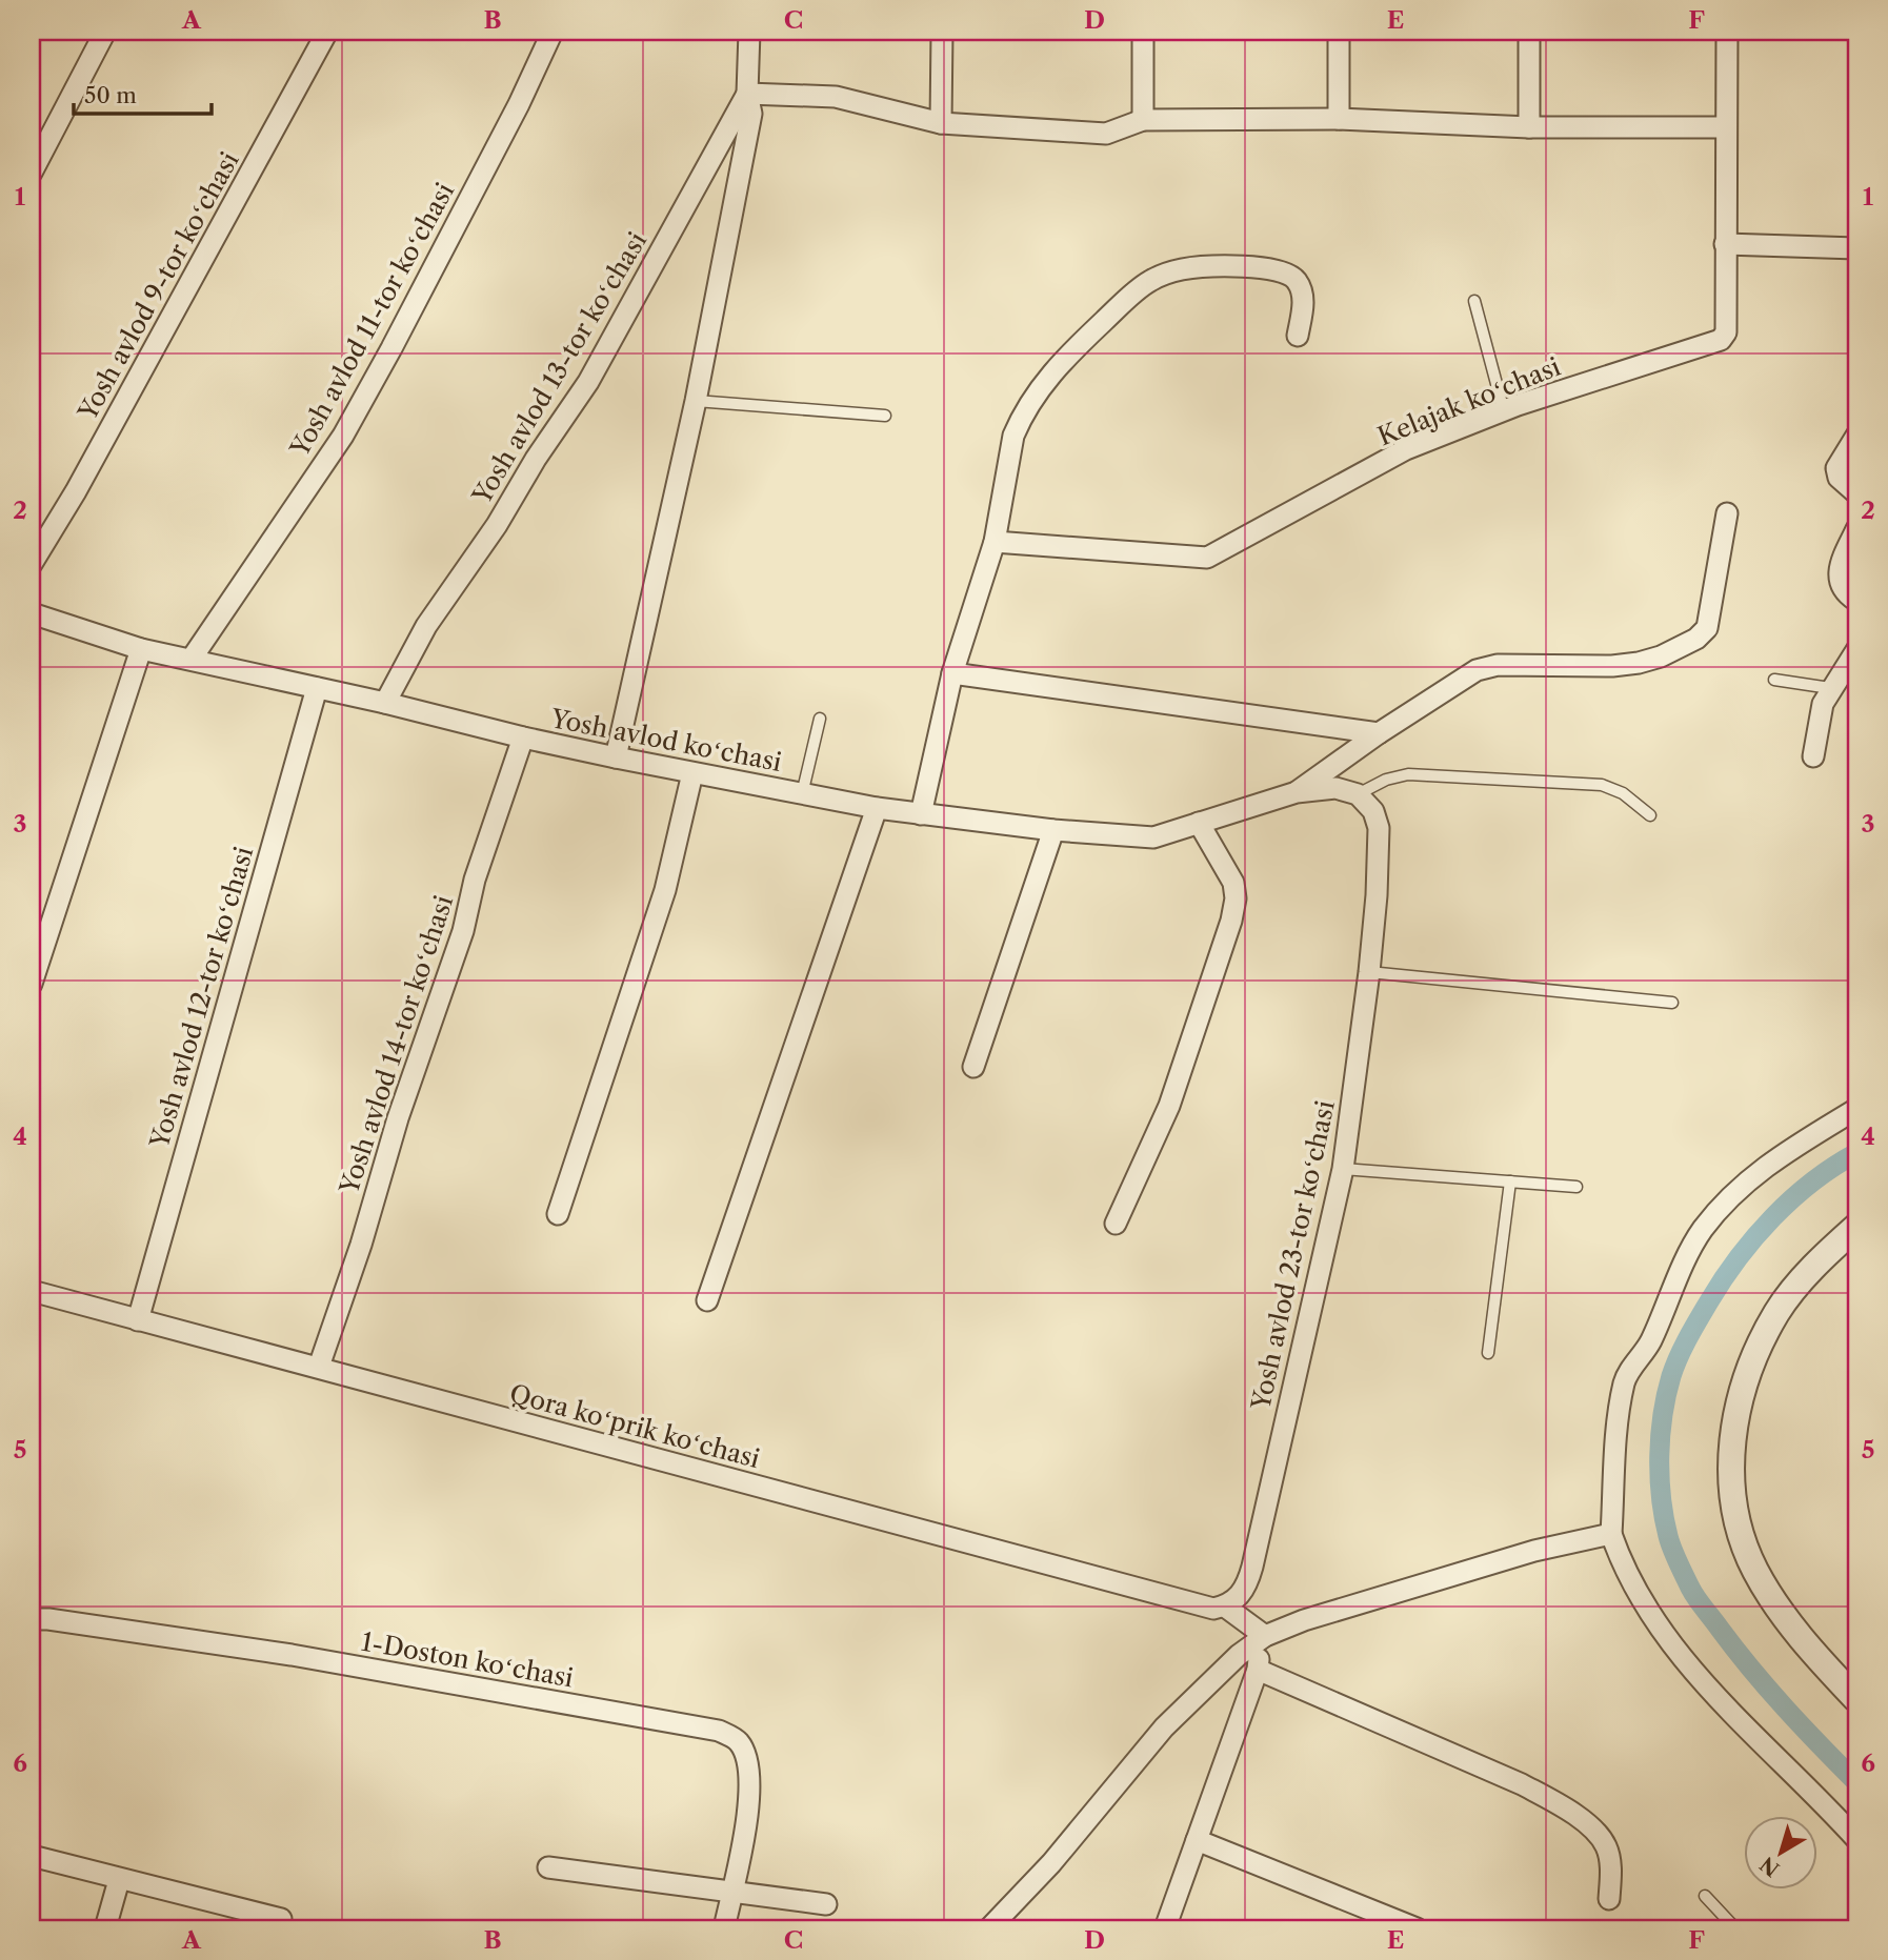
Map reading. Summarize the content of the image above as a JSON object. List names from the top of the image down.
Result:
{
  "streets": {
    "street": [
      "Yosh avlod 9-tor koʻchasi",
      "Yosh avlod 11-tor koʻchasi",
      "Yosh avlod 13-tor koʻchasi",
      "Kelajak koʻchasi",
      "Yosh avlod koʻchasi",
      "Yosh avlod 12-tor koʻchasi",
      "Yosh avlod 14-tor koʻchasi",
      "Yosh avlod 23-tor koʻchasi",
      "Qora koʻprik koʻchasi",
      "1-Doston koʻchasi"
    ]
  },
  "crossings": [
    ["Yosh avlod 11-tor koʻchasi", "Yosh avlod koʻchasi"],
    ["Yosh avlod 13-tor koʻchasi", "Yosh avlod koʻchasi"],
    ["Yosh avlod koʻchasi", "Yosh avlod 12-tor koʻchasi"],
    ["Yosh avlod koʻchasi", "Yosh avlod 14-tor koʻchasi"],
    ["Yosh avlod 12-tor koʻchasi", "Qora koʻprik koʻchasi"],
    ["Yosh avlod 14-tor koʻchasi", "Qora koʻprik koʻchasi"],
    ["Yosh avlod 23-tor koʻchasi", "Qora koʻprik koʻchasi"]
  ],
  "scale_bar": "50 m",
  "north": "bottom left",
  "grid": {
    "columns": [
      "A",
      "B",
      "C",
      "D",
      "E",
      "F"
    ],
    "rows": [
      "1",
      "2",
      "3",
      "4",
      "5",
      "6"
    ]
  }
}
